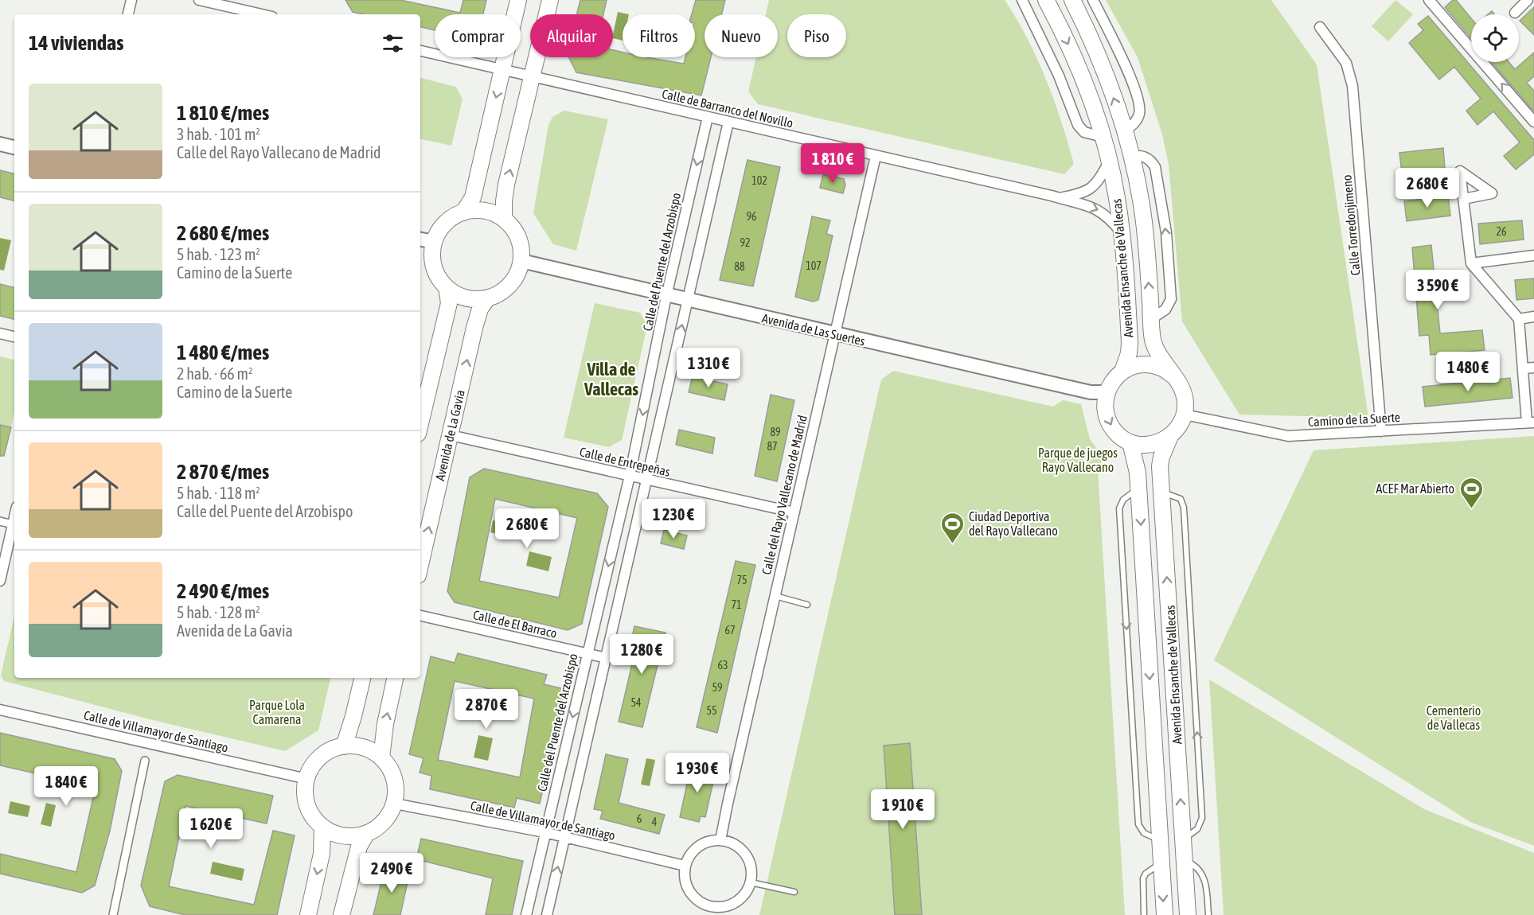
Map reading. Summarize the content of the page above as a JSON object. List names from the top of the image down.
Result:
{
  "streets": {
    "main road": ["Avenida Ensanche de Vallecas", "Avenida de Las Suertes", "Avenida de La Gavia"],
    "street": [
      "Calle de Barranco del Novillo",
      "Calle Torredonjimeno",
      "Calle del Puente del Arzobispo",
      "Camino de la Suerte",
      "Calle de Entrepeñas",
      "Calle del Rayo Vallecano de Madrid",
      "Calle de El Barraco",
      "Calle de Villamayor de Santiago"
    ]
  },
  "crossings": [
    ["Calle de Barranco del Novillo", "Calle del Puente del Arzobispo"],
    ["Calle de Barranco del Novillo", "Avenida Ensanche de Vallecas"],
    ["Calle de Barranco del Novillo", "Calle del Rayo Vallecano de Madrid"],
    ["Calle Torredonjimeno", "Camino de la Suerte"],
    ["Calle del Puente del Arzobispo", "Avenida de Las Suertes"],
    ["Calle del Puente del Arzobispo", "Calle de Entrepeñas"],
    ["Calle del Puente del Arzobispo", "Calle de El Barraco"],
    ["Calle del Puente del Arzobispo", "Calle de Villamayor de Santiago"],
    ["Avenida Ensanche de Vallecas", "Avenida de Las Suertes"],
    ["Avenida Ensanche de Vallecas", "Camino de la Suerte"],
    ["Avenida de Las Suertes", "Camino de la Suerte"],
    ["Avenida de Las Suertes", "Avenida de La Gavia"],
    ["Avenida de Las Suertes", "Calle del Rayo Vallecano de Madrid"],
    ["Avenida de La Gavia", "Calle de Entrepeñas"],
    ["Calle de Entrepeñas", "Calle del Rayo Vallecano de Madrid"],
    ["Calle del Rayo Vallecano de Madrid", "Calle de Villamayor de Santiago"]
  ],
  "districts": ["Villa de Vallecas"],
  "parks": ["Parque de juegos Rayo Vallecano", "Parque Lola Camarena", "Cementerio de Vallecas"],
  "places": {
    "sports": ["ACEF Mar Abierto", "Ciudad Deportiva del Rayo Vallecano"]
  },
  "house_numbers": [
    "102",
    "96",
    "26",
    "92",
    "107",
    "88",
    "89",
    "87",
    "75",
    "71",
    "67",
    "63",
    "59",
    "54",
    "55",
    "6",
    "4"
  ],
  "page": {
    "chip": [
      "Comprar",
      "Alquilar",
      "Filtros",
      "Nuevo",
      "Piso"
    ],
    "heading": "14 viviendas",
    "list": [
      {
        "name": "1 810 €/mes",
        "note": "3 hab. · 101 m² · Calle del Rayo Vallecano de Madrid"
      },
      {
        "name": "2 680 €/mes",
        "note": "5 hab. · 123 m² · Camino de la Suerte"
      },
      {
        "name": "1 480 €/mes",
        "note": "2 hab. · 66 m² · Camino de la Suerte"
      },
      {
        "name": "2 870 €/mes",
        "note": "5 hab. · 118 m² · Calle del Puente del Arzobispo"
      },
      {
        "name": "2 490 €/mes",
        "note": "5 hab. · 128 m² · Avenida de La Gavia"
      }
    ],
    "price": [
      "1 810 €",
      "2 680 €",
      "3 590 €",
      "1 310 €",
      "1 480 €",
      "1 230 €",
      "2 680 €",
      "1 280 €",
      "2 870 €",
      "1 930 €",
      "1 840 €",
      "1 910 €",
      "1 620 €",
      "2 490 €"
    ]
  }
}
